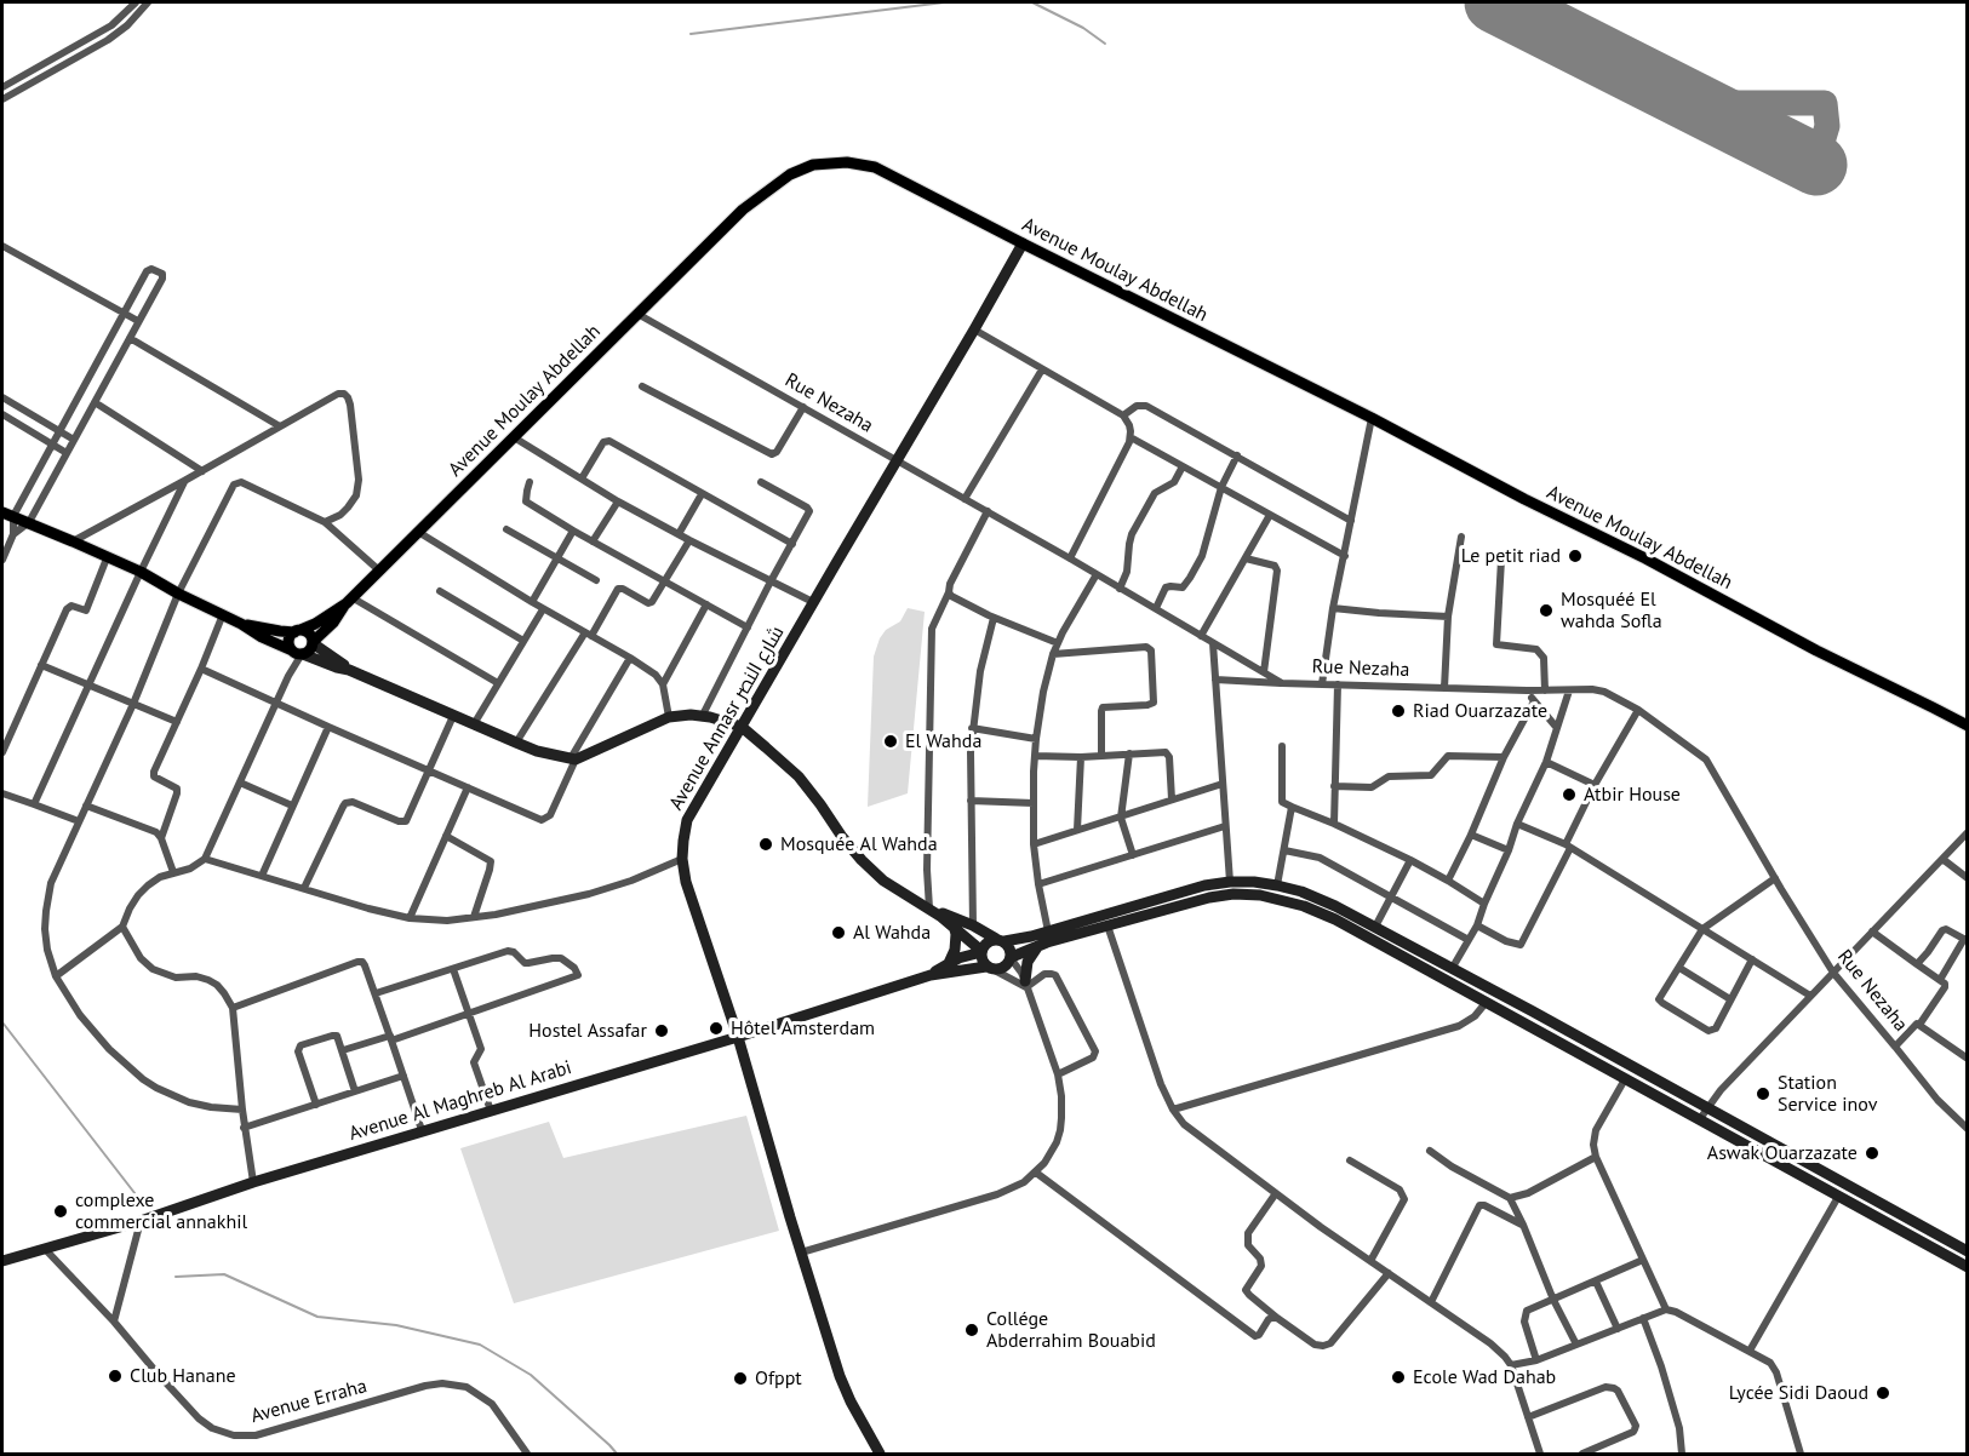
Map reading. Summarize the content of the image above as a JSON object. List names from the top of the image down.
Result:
{
  "streets": {
    "main road": ["Avenue Moulay Abdellah", "Avenue Annasr شارع النصر", "Avenue Al Maghreb Al Arabi"],
    "street": ["Rue Nezaha", "Avenue Erraha"]
  },
  "crossings": [
    ["Avenue Moulay Abdellah", "Rue Nezaha"],
    ["Avenue Moulay Abdellah", "Avenue Annasr شارع النصر"],
    ["Rue Nezaha", "Avenue Annasr شارع النصر"],
    ["Avenue Annasr شارع النصر", "Avenue Al Maghreb Al Arabi"],
    ["Avenue Al Maghreb Al Arabi", "Avenue Erraha"]
  ],
  "places": [
    "Le petit riad",
    "Mosquéé El wahda Sofla",
    "Riad Ouarzazate",
    "El Wahda",
    "Atbir House",
    "Mosquée Al Wahda",
    "Al Wahda",
    "Hôtel Amsterdam",
    "Hostel Assafar",
    "Station Service inov",
    "Aswak Ouarzazate",
    "complexe commercial annakhil",
    "Collége Abderrahim Bouabid",
    "Club Hanane",
    "Ecole Wad Dahab",
    "Ofppt",
    "Lycée Sidi Daoud"
  ]
}
